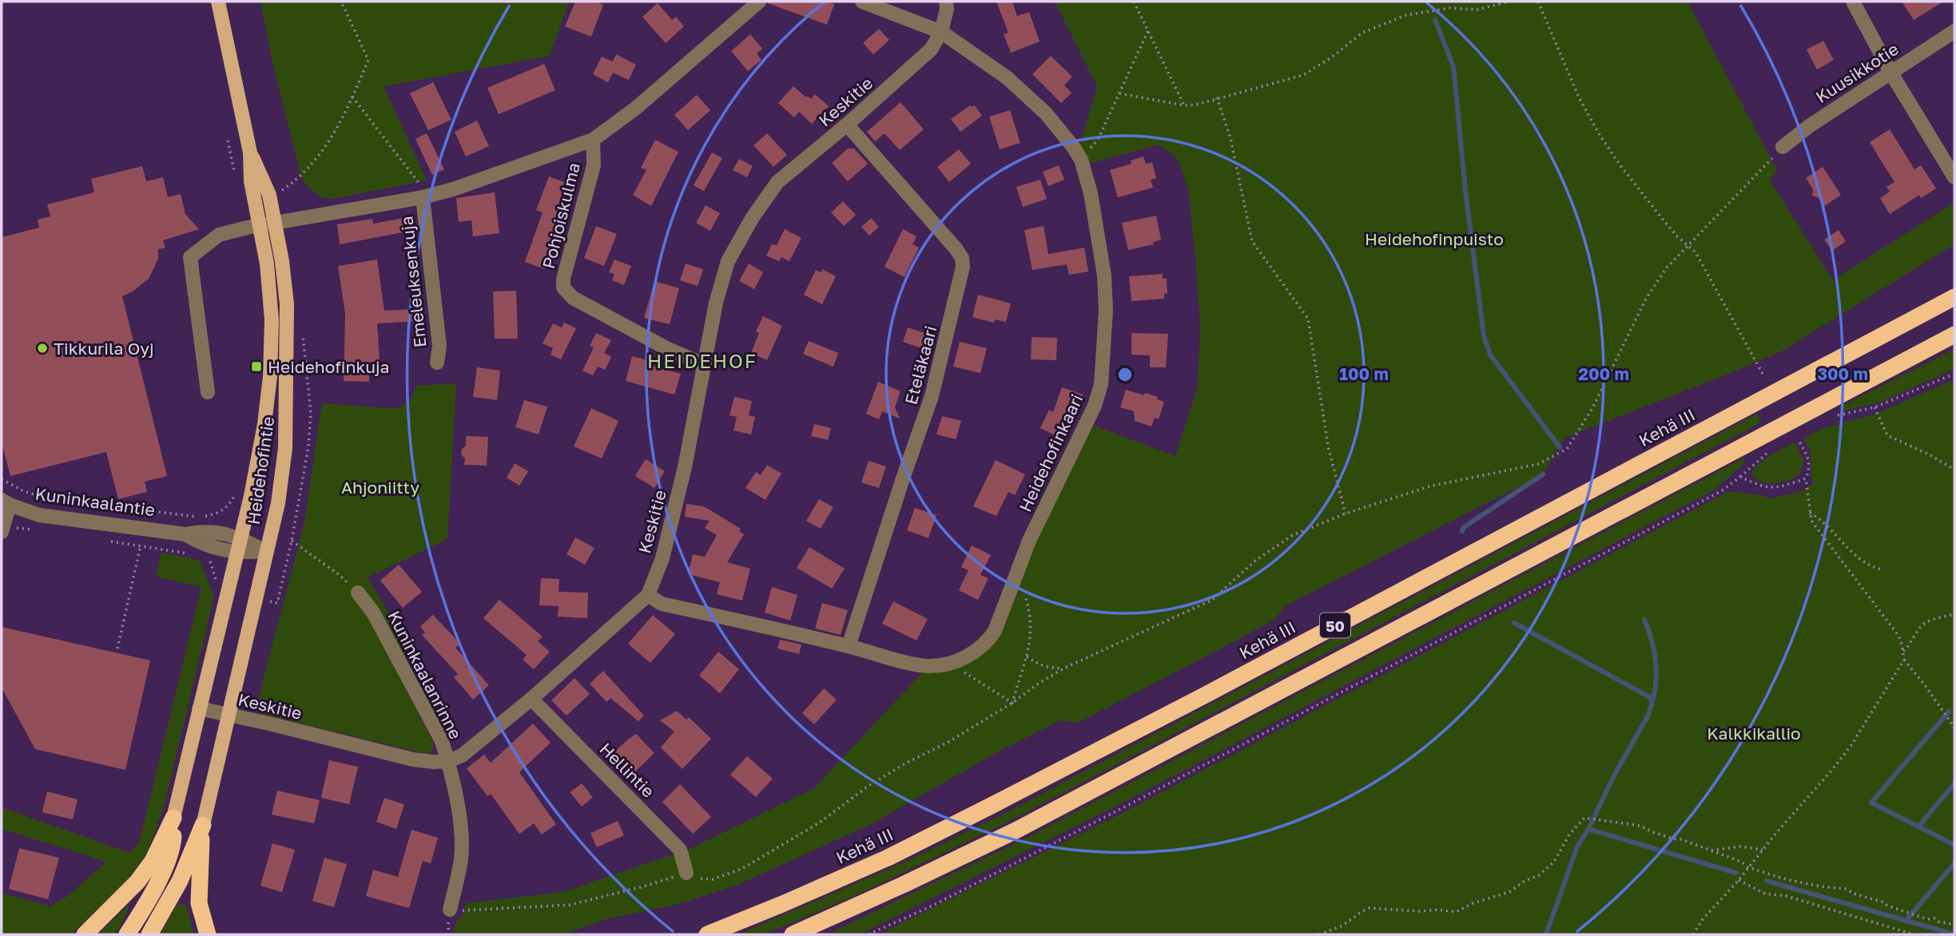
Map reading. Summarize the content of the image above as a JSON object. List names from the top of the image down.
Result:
{
  "streets": {
    "highway": ["Kehä III", "50"],
    "main road": ["Heidehofintie"],
    "street": [
      "Kuusikkotie",
      "Keskitie",
      "Pohjoiskulma",
      "Emeleuksenkuja",
      "Eteläkaari",
      "Heidehofinkaari",
      "Kuninkaalantie",
      "Kuninkaalanrinne",
      "Hellintie"
    ]
  },
  "crossings": [
    ["Keskitie", "Pohjoiskulma"],
    ["Keskitie", "Eteläkaari"],
    ["Keskitie", "Heidehofinkaari"],
    ["Keskitie", "Heidehofintie"],
    ["Keskitie", "Kuninkaalanrinne"],
    ["Keskitie", "Hellintie"],
    ["Eteläkaari", "Heidehofinkaari"],
    ["Heidehofintie", "Kuninkaalantie"]
  ],
  "districts": ["HEIDEHOF"],
  "parks": ["Heidehofinpuisto", "Ahjoniitty", "Kalkkikallio"],
  "places": {
    "other": ["Tikkurila Oyj"],
    "transit": ["Heidehofinkuja"]
  },
  "rings": ["100 m", "200 m", "300 m"]
}
